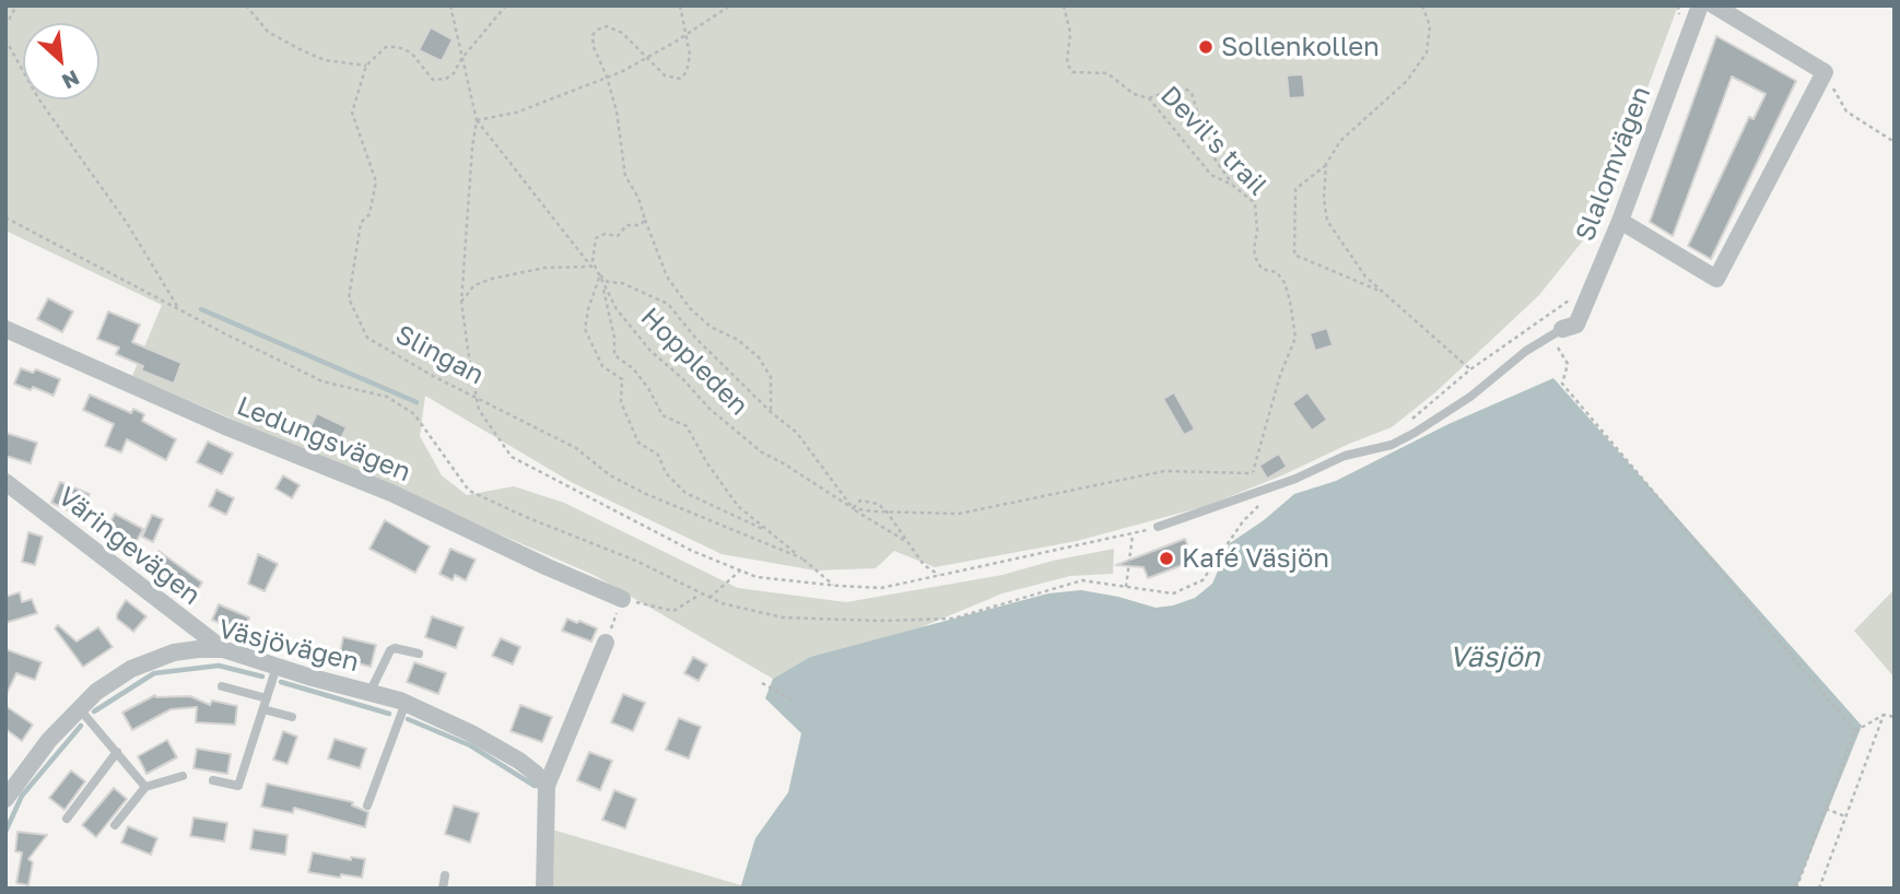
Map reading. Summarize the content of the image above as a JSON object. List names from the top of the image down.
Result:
{
  "streets": {
    "street": [
      "Slalomvägen",
      "Ledungsvägen",
      "Väringevägen",
      "Väsjövägen"
    ],
    "path": ["Devil's trail", "Slingan", "Hoppleden"]
  },
  "crossings": [
    ["Devil's trail", "Hoppleden"],
    ["Väringevägen", "Väsjövägen"]
  ],
  "water": ["Väsjön"],
  "places": ["Sollenkollen", "Kafé Väsjön"],
  "north": "bottom right"
}
